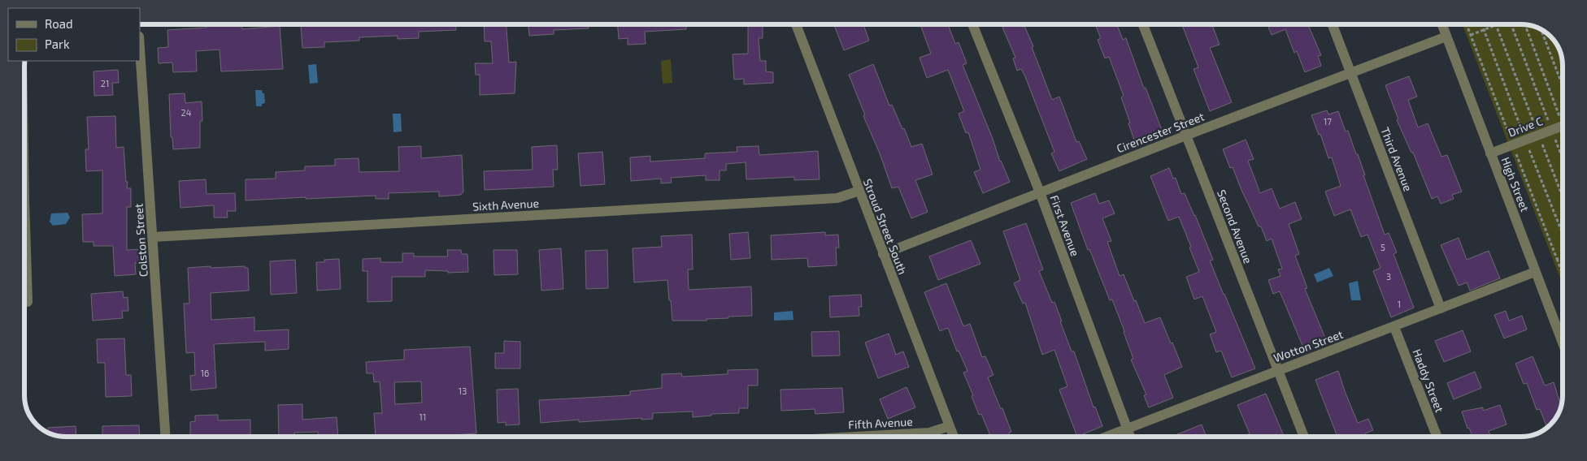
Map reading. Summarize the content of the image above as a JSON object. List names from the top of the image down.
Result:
{
  "streets": {
    "street": [
      "Drive C",
      "Cirencester Street",
      "Third Avenue",
      "High Street",
      "Sixth Avenue",
      "First Avenue",
      "Stroud Street South",
      "Second Avenue",
      "Colston Street",
      "Wotton Street",
      "Haddy Street",
      "Fifth Avenue"
    ]
  },
  "crossings": [
    ["Drive C", "High Street"],
    ["Cirencester Street", "Third Avenue"],
    ["Cirencester Street", "High Street"],
    ["Cirencester Street", "First Avenue"],
    ["Cirencester Street", "Stroud Street South"],
    ["Cirencester Street", "Second Avenue"],
    ["Third Avenue", "Wotton Street"],
    ["High Street", "Wotton Street"],
    ["Sixth Avenue", "Stroud Street South"],
    ["Sixth Avenue", "Colston Street"],
    ["First Avenue", "Wotton Street"],
    ["Stroud Street South", "Fifth Avenue"],
    ["Second Avenue", "Wotton Street"],
    ["Wotton Street", "Haddy Street"]
  ],
  "house_numbers": [
    "21",
    "24",
    "17",
    "5",
    "3",
    "1",
    "16",
    "13",
    "11"
  ],
  "legend": ["Road", "Park"]
}
